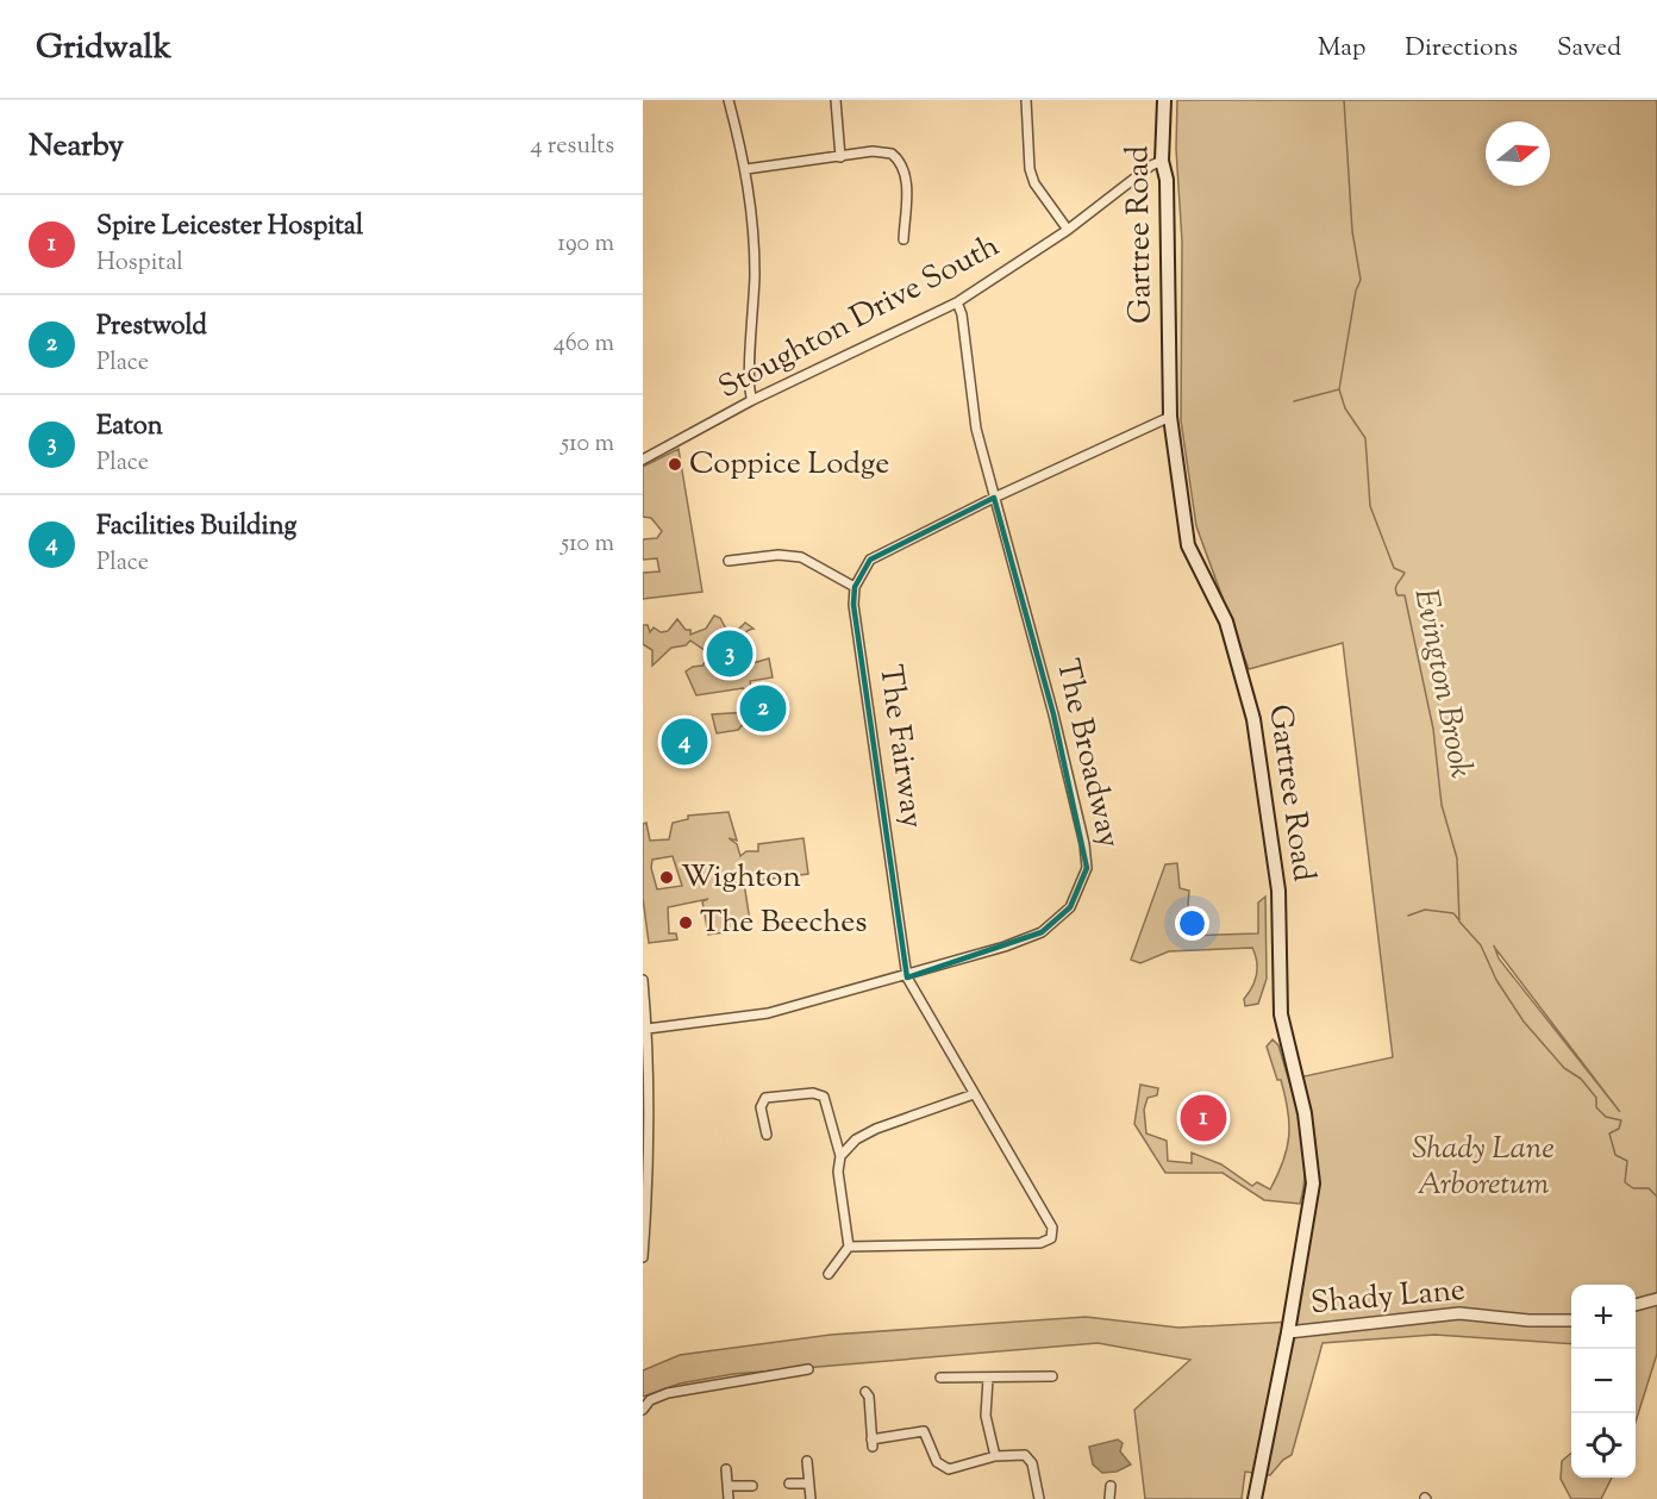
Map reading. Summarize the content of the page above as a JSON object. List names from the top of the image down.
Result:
{
  "streets": {
    "main road": ["Gartree Road"],
    "street": [
      "Stoughton Drive South",
      "The Fairway",
      "The Broadway",
      "Shady Lane"
    ]
  },
  "crossings": [
    ["Gartree Road", "Stoughton Drive South"],
    ["Gartree Road", "Shady Lane"],
    ["Stoughton Drive South", "The Broadway"],
    ["The Fairway", "The Broadway"]
  ],
  "water": ["Evington Brook"],
  "parks": ["Shady Lane Arboretum"],
  "places": ["Coppice Lodge", "Wighton", "The Beeches"],
  "north": "right",
  "page": {
    "header": "Gridwalk",
    "nav": ["Map", "Directions", "Saved"],
    "heading": ["Nearby", "4 results"],
    "list": [
      {
        "mark": "1",
        "name": "Spire Leicester Hospital",
        "note": "Hospital",
        "value": "190 m"
      },
      {
        "mark": "2",
        "name": "Prestwold",
        "note": "Place",
        "value": "460 m"
      },
      {
        "mark": "3",
        "name": "Eaton",
        "note": "Place",
        "value": "510 m"
      },
      {
        "mark": "4",
        "name": "Facilities Building",
        "note": "Place",
        "value": "510 m"
      }
    ],
    "pins": [
      "3",
      "2",
      "4",
      "1"
    ],
    "map_buttons": ["+", "−"]
  }
}
